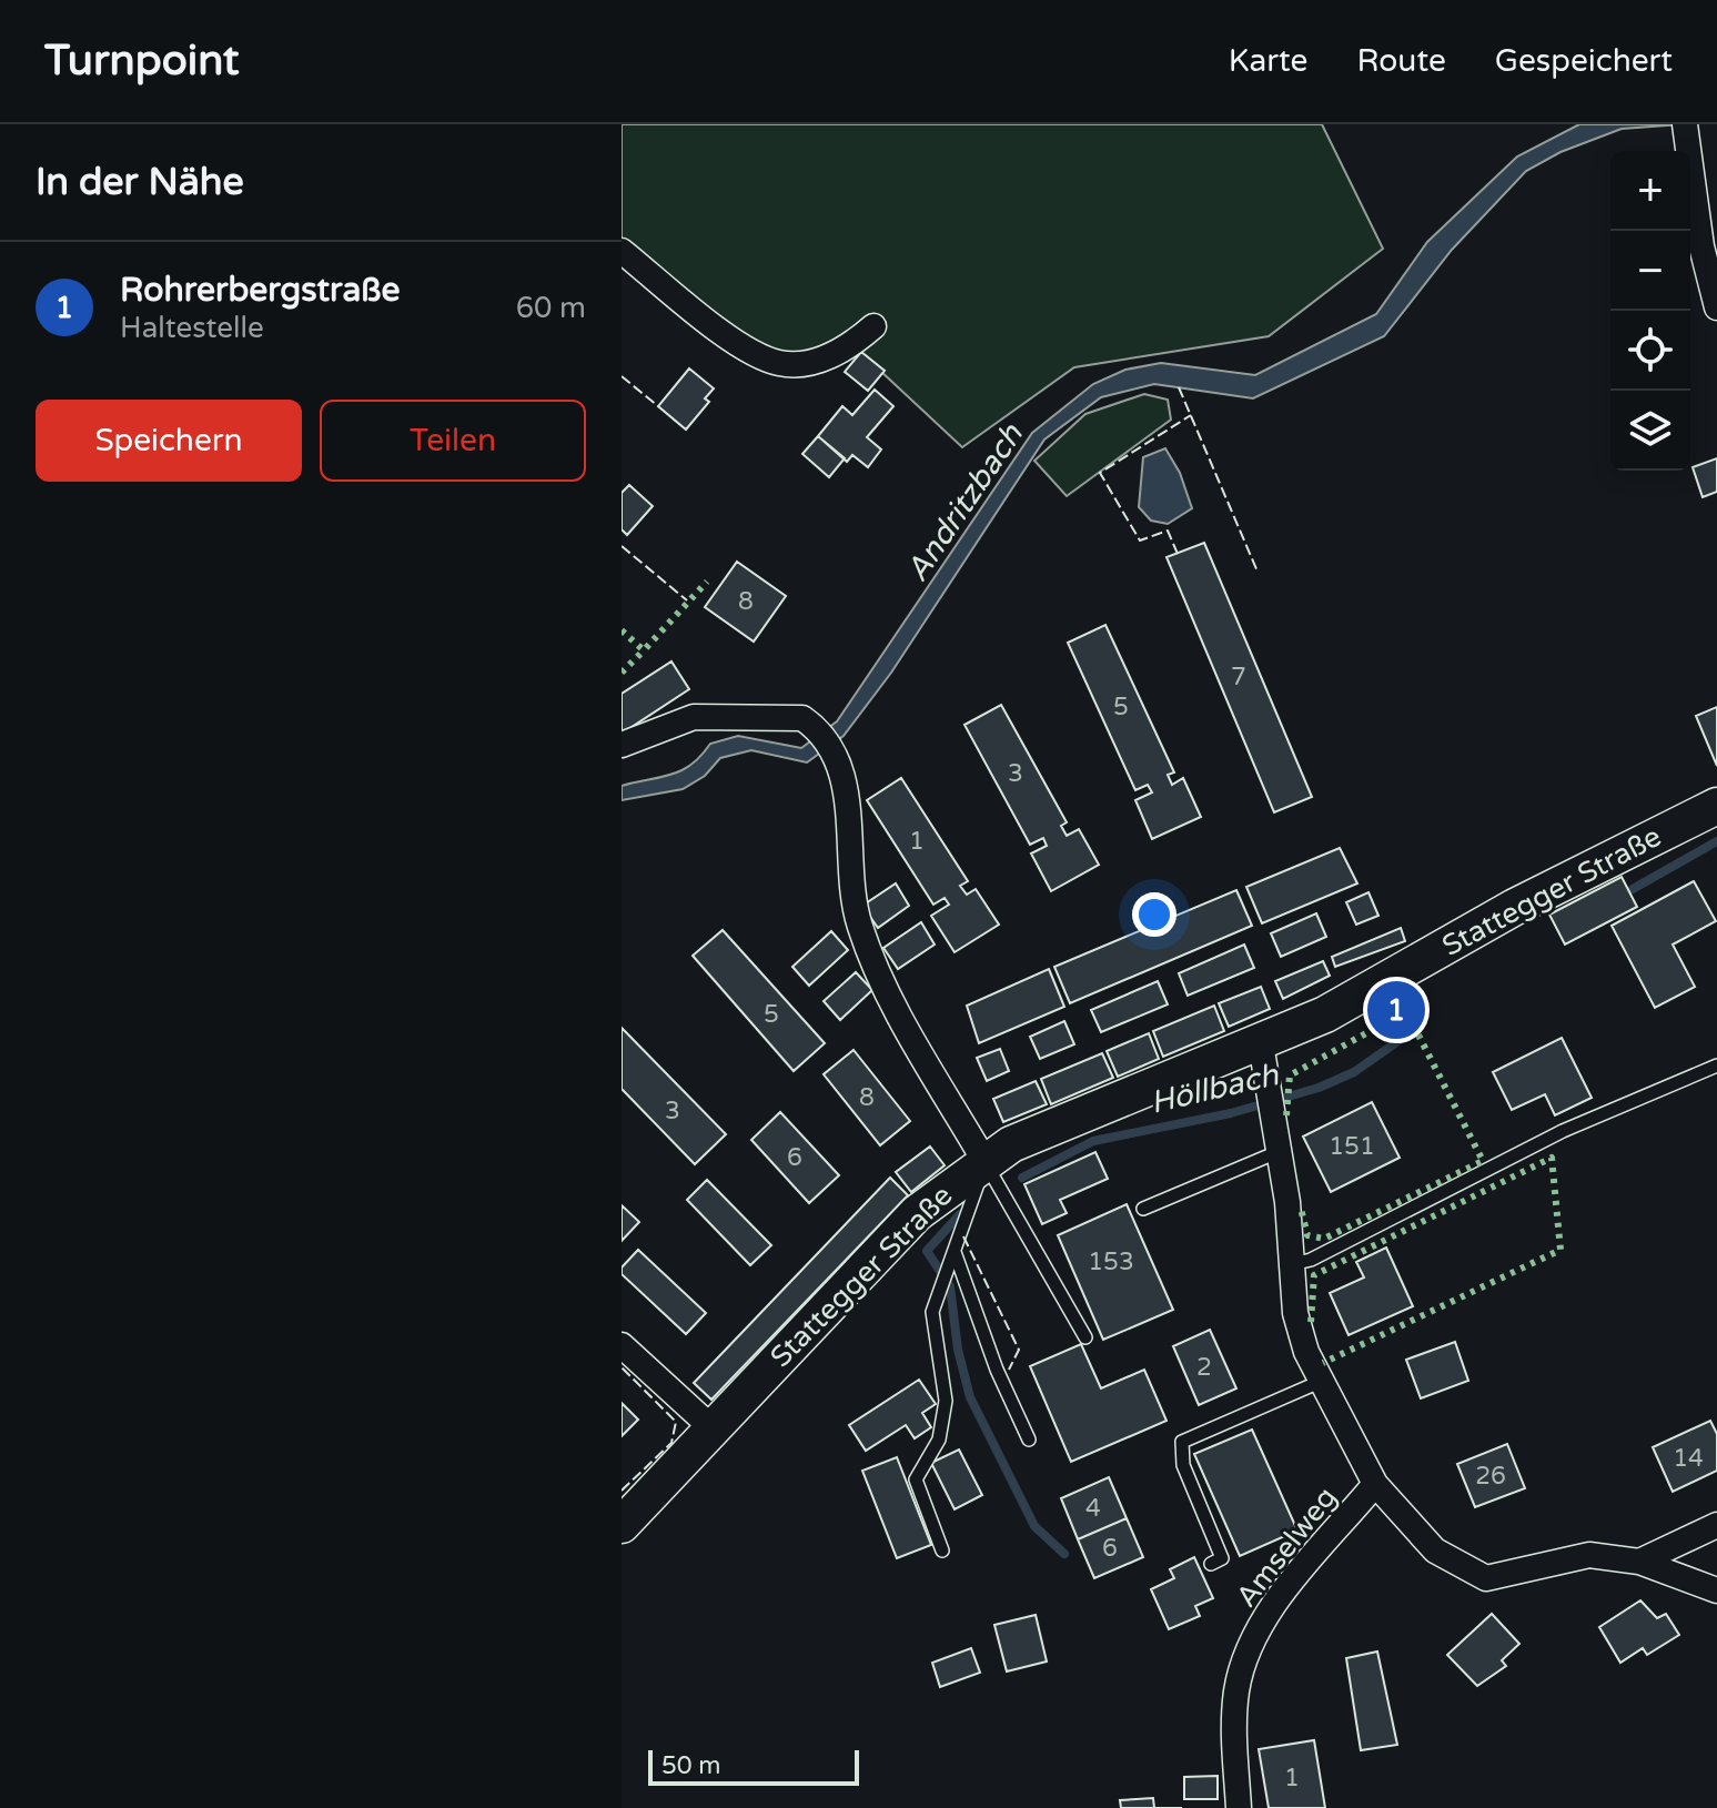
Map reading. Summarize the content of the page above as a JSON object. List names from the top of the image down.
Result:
{
  "streets": {
    "main road": ["Stattegger Straße"],
    "street": ["Amselweg"]
  },
  "water": ["Andritzbach", "Höllbach"],
  "house_numbers": [
    "8",
    "7",
    "5",
    "3",
    "1",
    "5",
    "8",
    "3",
    "151",
    "6",
    "153",
    "2",
    "14",
    "26",
    "4",
    "6",
    "1"
  ],
  "scale_bar": "50 m",
  "page": {
    "header": "Turnpoint",
    "nav": ["Karte", "Route", "Gespeichert"],
    "heading": "In der Nähe",
    "map_buttons": ["+", "−"],
    "list": [
      {
        "mark": "1",
        "name": "Rohrerbergstraße",
        "note": "Haltestelle",
        "value": "60 m"
      }
    ],
    "buttons": ["Speichern", "Teilen"],
    "pins": "1",
    "scale": "50 m"
  }
}
